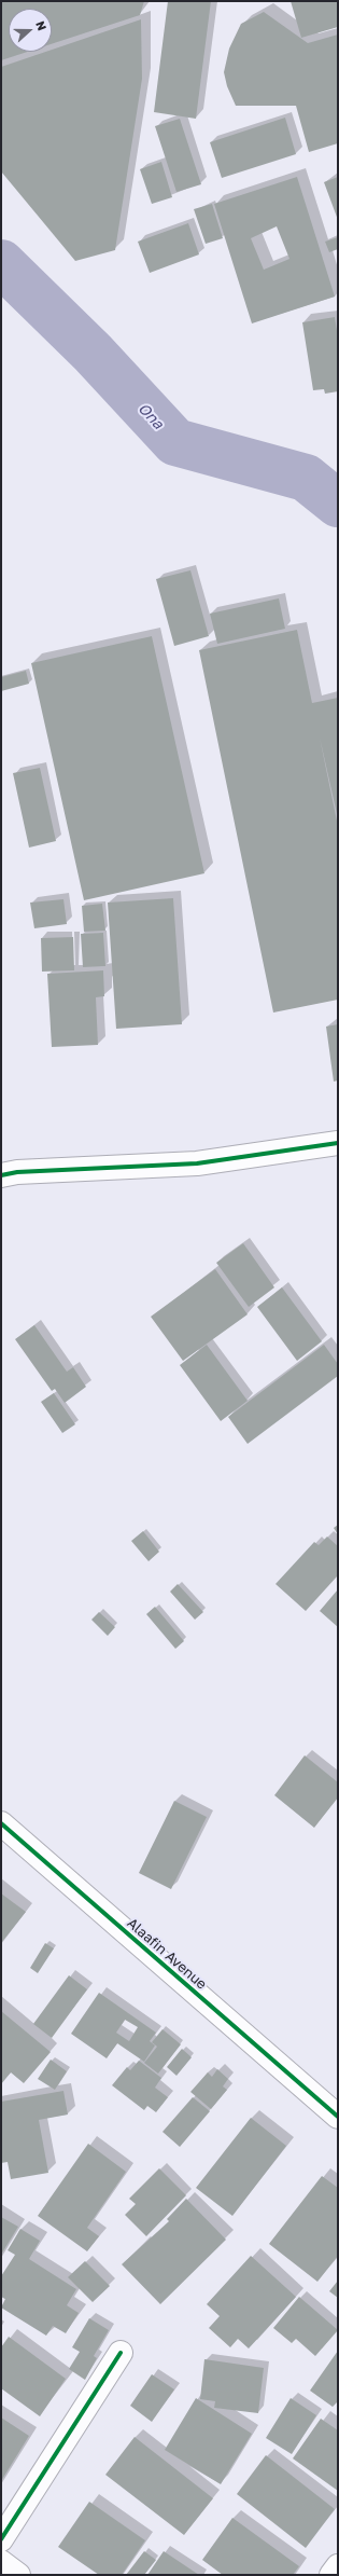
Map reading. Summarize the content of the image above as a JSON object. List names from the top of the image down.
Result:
{
  "streets": {
    "street": ["Alaafin Avenue"]
  },
  "water": ["Ona"],
  "north": "right"
}
